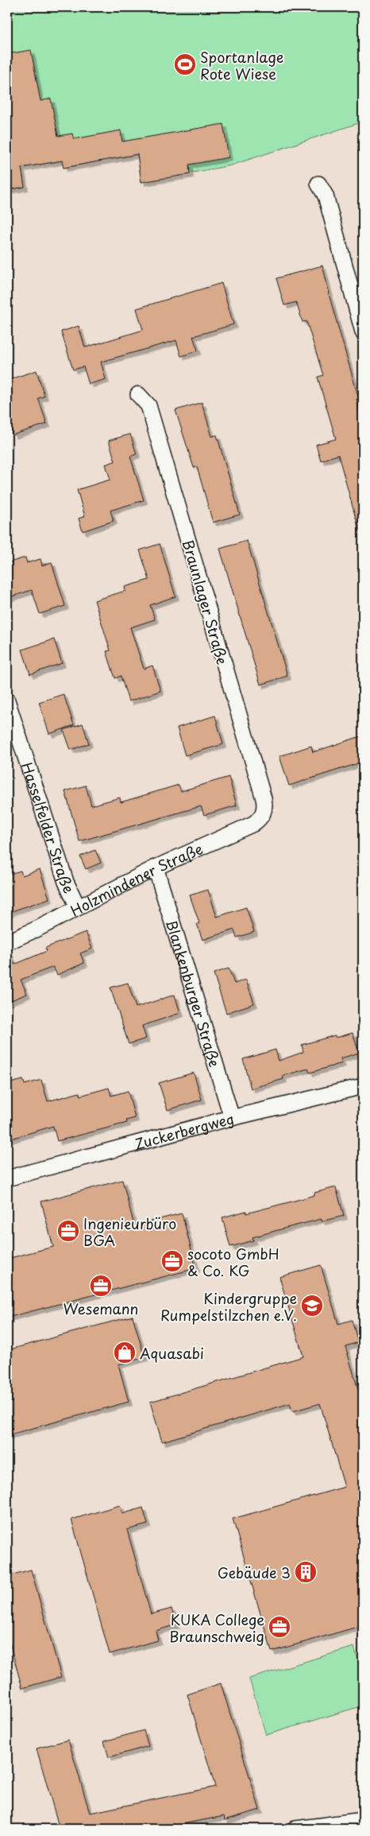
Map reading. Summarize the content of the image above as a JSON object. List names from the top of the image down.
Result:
{
  "streets": {
    "street": [
      "Braunlager Straße",
      "Hasselfelder Straße",
      "Holzmindener Straße",
      "Blankenburger Straße",
      "Zuckerbergweg"
    ]
  },
  "crossings": [
    ["Braunlager Straße", "Holzmindener Straße"],
    ["Hasselfelder Straße", "Holzmindener Straße"],
    ["Holzmindener Straße", "Blankenburger Straße"],
    ["Blankenburger Straße", "Zuckerbergweg"]
  ],
  "places": {
    "sports": ["Sportanlage Rote Wiese"],
    "office": [
      "Ingenieurbüro BGA",
      "socoto GmbH & Co. KG",
      "Wesemann",
      "KUKA College Braunschweig"
    ],
    "school or university": ["Kindergruppe Rumpelstilzchen e.V."],
    "shop": ["Aquasabi"],
    "building": ["Gebäude 3"]
  }
}
